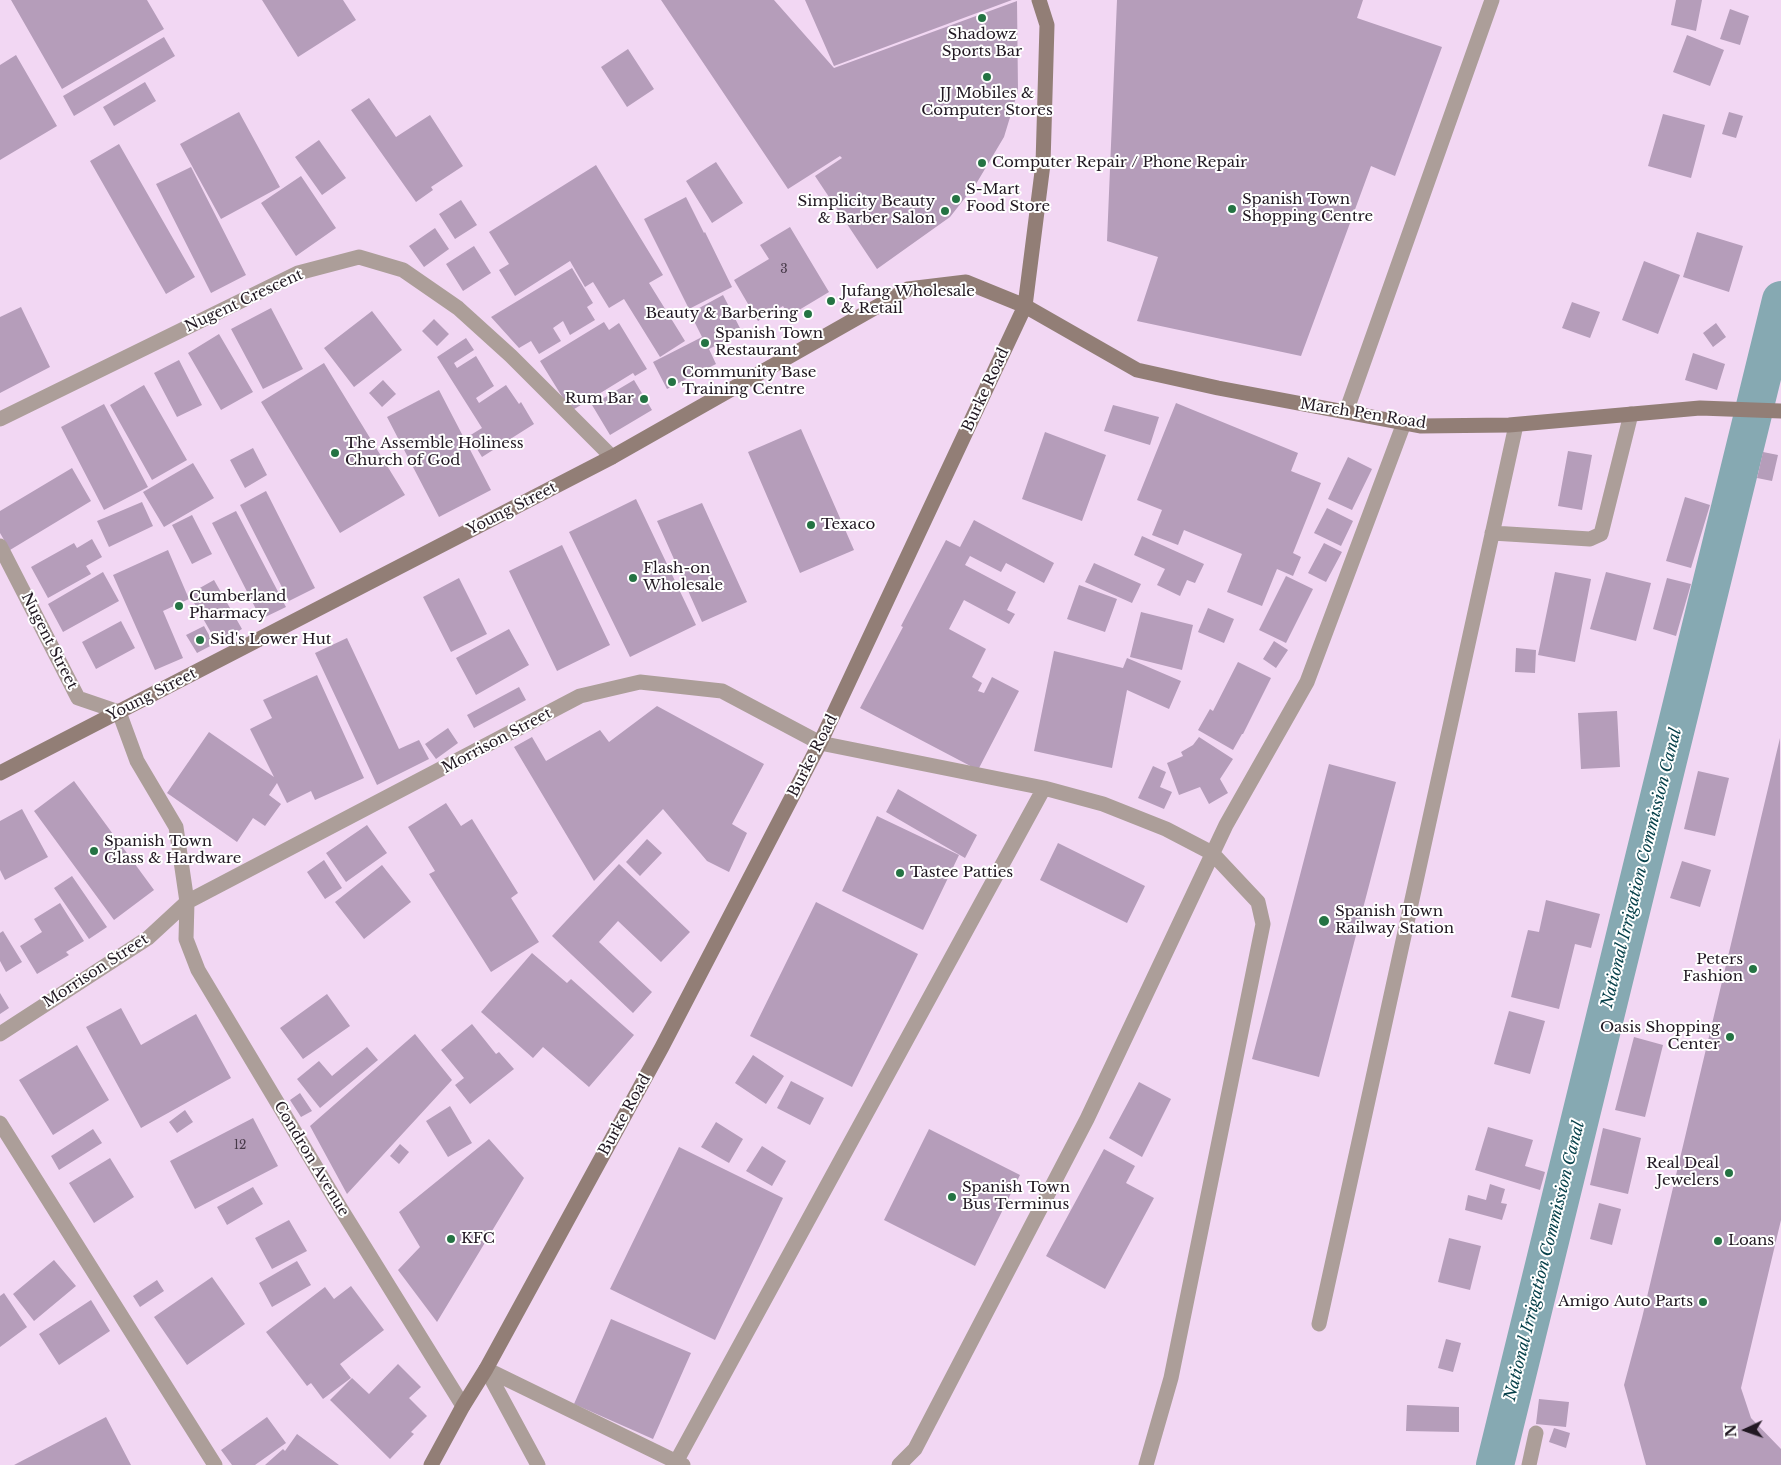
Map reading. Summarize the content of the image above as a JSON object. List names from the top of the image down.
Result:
{
  "streets": {
    "street": [
      "Nugent Crescent",
      "Burke Road",
      "March Pen Road",
      "Young Street",
      "Nugent Street",
      "Morrison Street",
      "Condron Avenue"
    ]
  },
  "crossings": [
    ["Nugent Crescent", "Young Street"],
    ["Burke Road", "March Pen Road"],
    ["Burke Road", "Young Street"],
    ["Burke Road", "Morrison Street"],
    ["Burke Road", "Condron Avenue"],
    ["March Pen Road", "Young Street"],
    ["Young Street", "Nugent Street"],
    ["Morrison Street", "Condron Avenue"]
  ],
  "water": ["National Irrigation Commission Canal"],
  "places": [
    "Shadowz Sports Bar",
    "JJ Mobiles & Computer Stores",
    "Computer Repair / Phone Repair",
    "S-Mart Food Store",
    "Spanish Town Shopping Centre",
    "Simplicity Beauty & Barber Salon",
    "Jufang Wholesale & Retail",
    "Beauty & Barbering",
    "Spanish Town Restaurant",
    "Community Base Training Centre",
    "Rum Bar",
    "The Assemble Holiness Church of God",
    "Texaco",
    "Flash-on Wholesale",
    "Cumberland Pharmacy",
    "Sid's Lower Hut",
    "Spanish Town Glass & Hardware",
    "Tastee Patties",
    "Spanish Town Railway Station",
    "Peters Fashion",
    "Oasis Shopping Center",
    "Real Deal Jewelers",
    "Spanish Town Bus Terminus",
    "KFC",
    "Loans",
    "Amigo Auto Parts"
  ],
  "house_numbers": ["3", "12"],
  "north": "left"
}
